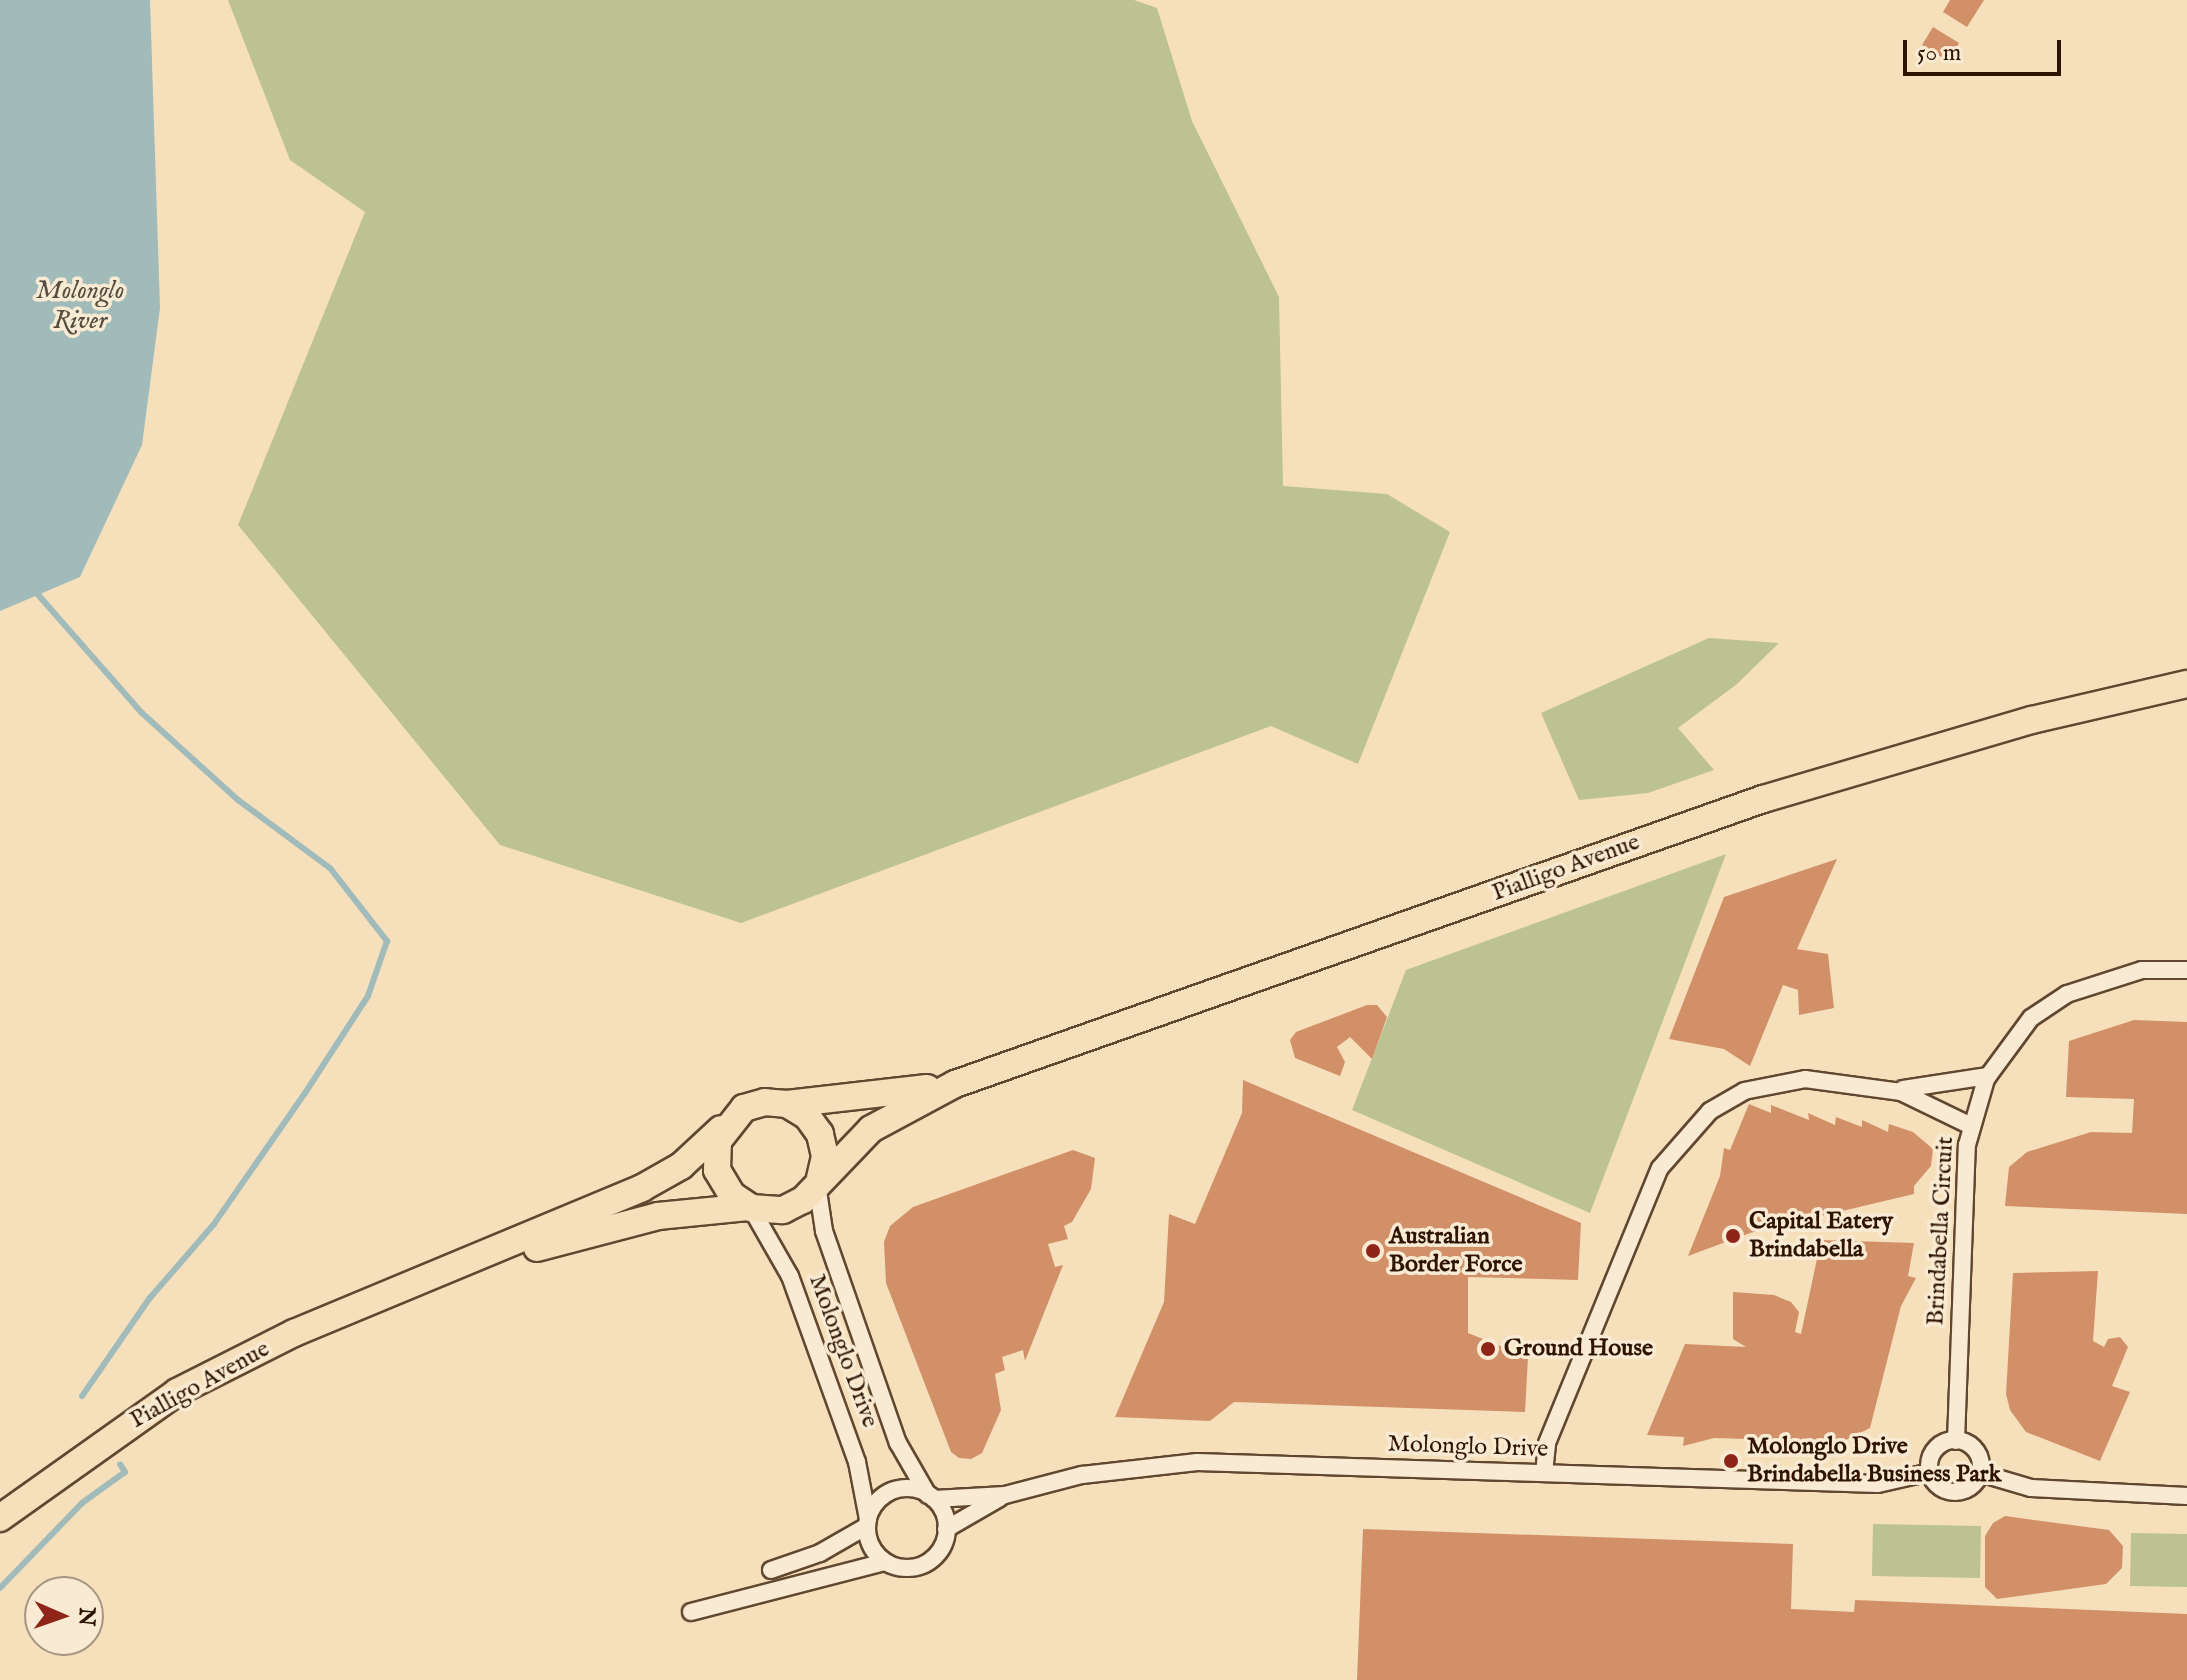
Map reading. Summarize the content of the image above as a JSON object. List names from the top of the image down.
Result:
{
  "streets": {
    "main road": ["Pialligo Avenue"],
    "street": ["Brindabella Circuit", "Molonglo Drive"]
  },
  "crossings": [
    ["Pialligo Avenue", "Molonglo Drive"],
    ["Brindabella Circuit", "Molonglo Drive"]
  ],
  "water": ["Molonglo River"],
  "places": [
    "Capital Eatery Brindabella",
    "Australian Border Force",
    "Ground House",
    "Molonglo Drive Brindabella Business Park"
  ],
  "scale_bar": "50 m",
  "north": "right"
}
